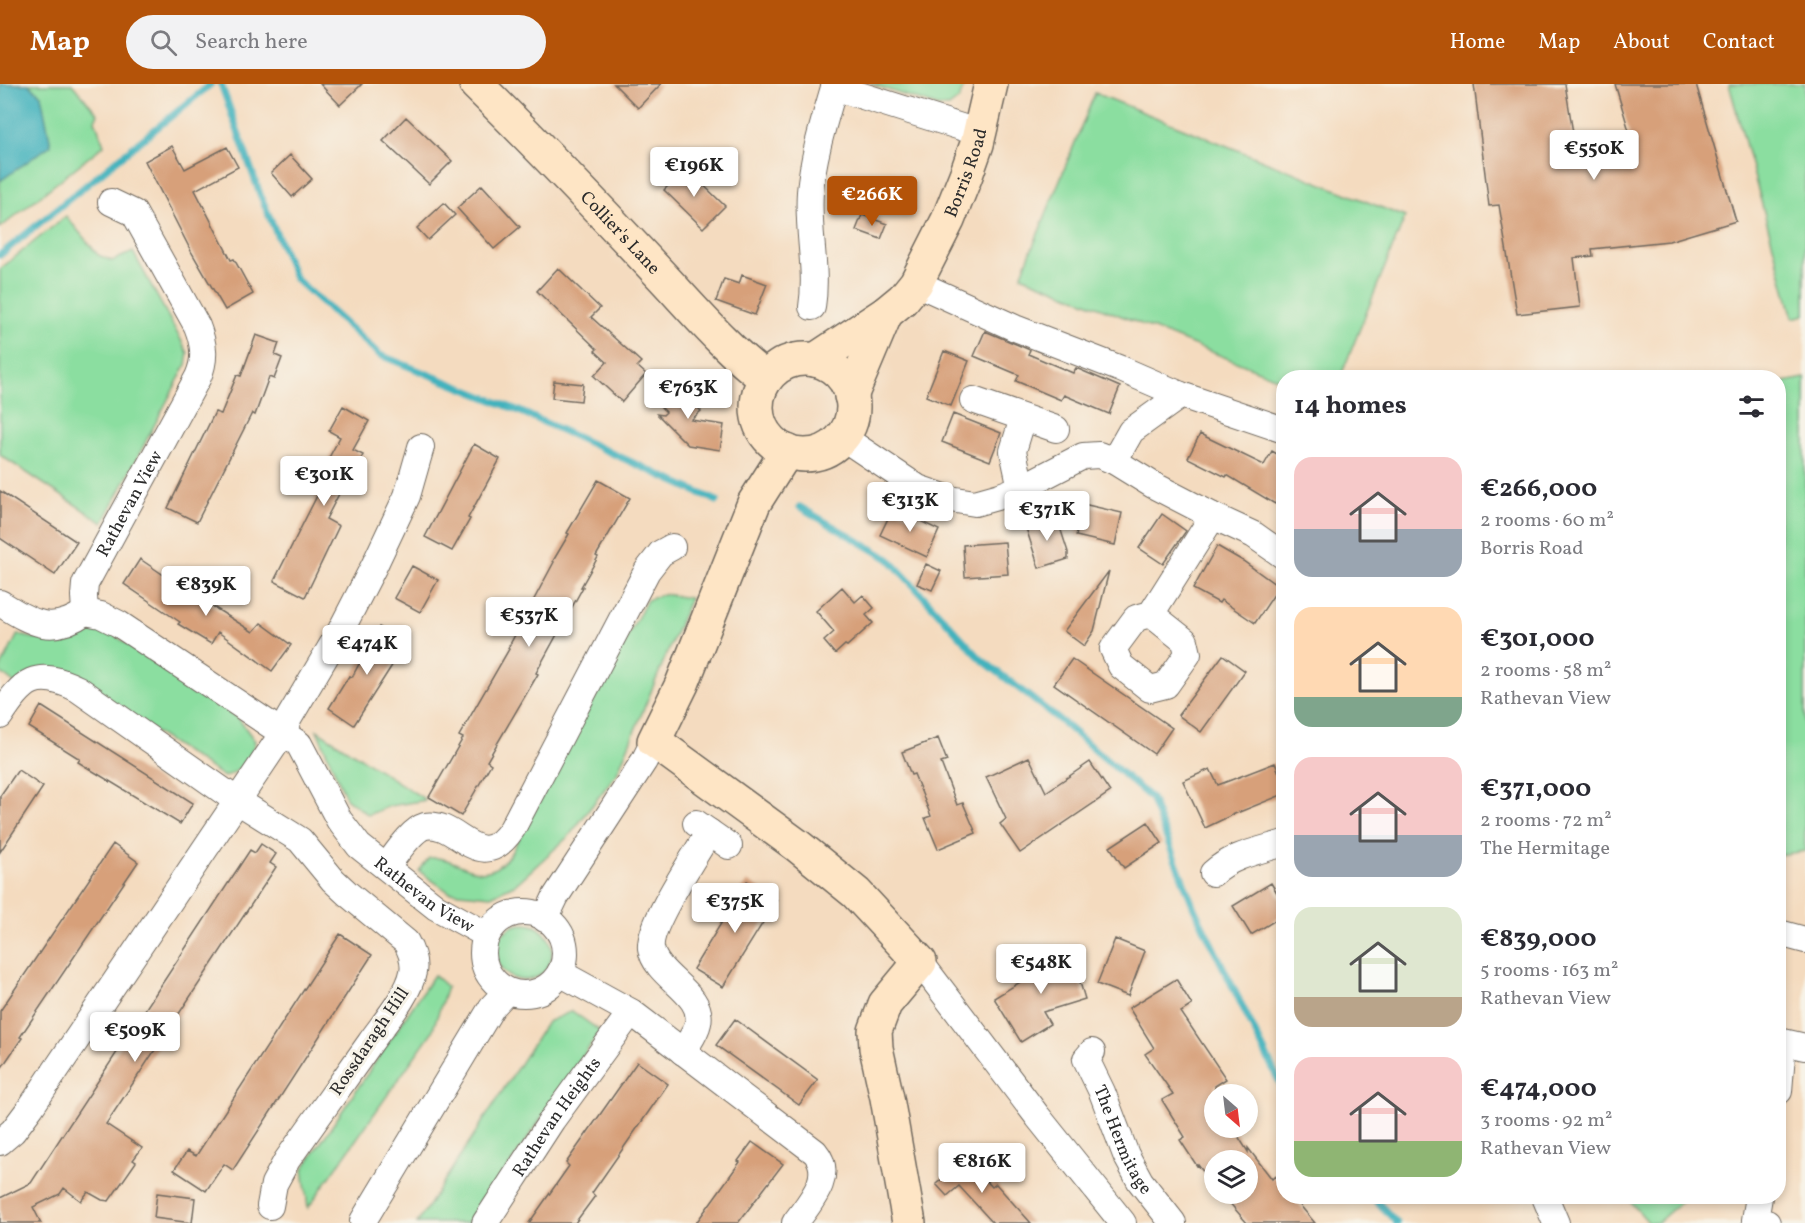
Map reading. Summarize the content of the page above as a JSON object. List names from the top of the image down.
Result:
{
  "streets": {
    "street": [
      "Borris Road",
      "Collier's Lane",
      "Rathevan View",
      "Rossdaragh Hill",
      "Rathevan Heights",
      "The Hermitage"
    ]
  },
  "crossings": [
    ["Borris Road", "Collier's Lane"]
  ],
  "north": "bottom right",
  "page": {
    "header": "Map",
    "search": "Search here",
    "nav": [
      "Home",
      "Map",
      "About",
      "Contact"
    ],
    "price": [
      "€550K",
      "€196K",
      "€266K",
      "€763K",
      "€301K",
      "€313K",
      "€371K",
      "€839K",
      "€537K",
      "€474K",
      "€375K",
      "€548K",
      "€509K",
      "€816K"
    ],
    "heading": "14 homes",
    "list": [
      {
        "name": "€266,000",
        "note": "2 rooms · 60 m² · Borris Road"
      },
      {
        "name": "€301,000",
        "note": "2 rooms · 58 m² · Rathevan View"
      },
      {
        "name": "€371,000",
        "note": "2 rooms · 72 m² · The Hermitage"
      },
      {
        "name": "€839,000",
        "note": "5 rooms · 163 m² · Rathevan View"
      },
      {
        "name": "€474,000",
        "note": "3 rooms · 92 m² · Rathevan View"
      }
    ]
  }
}
